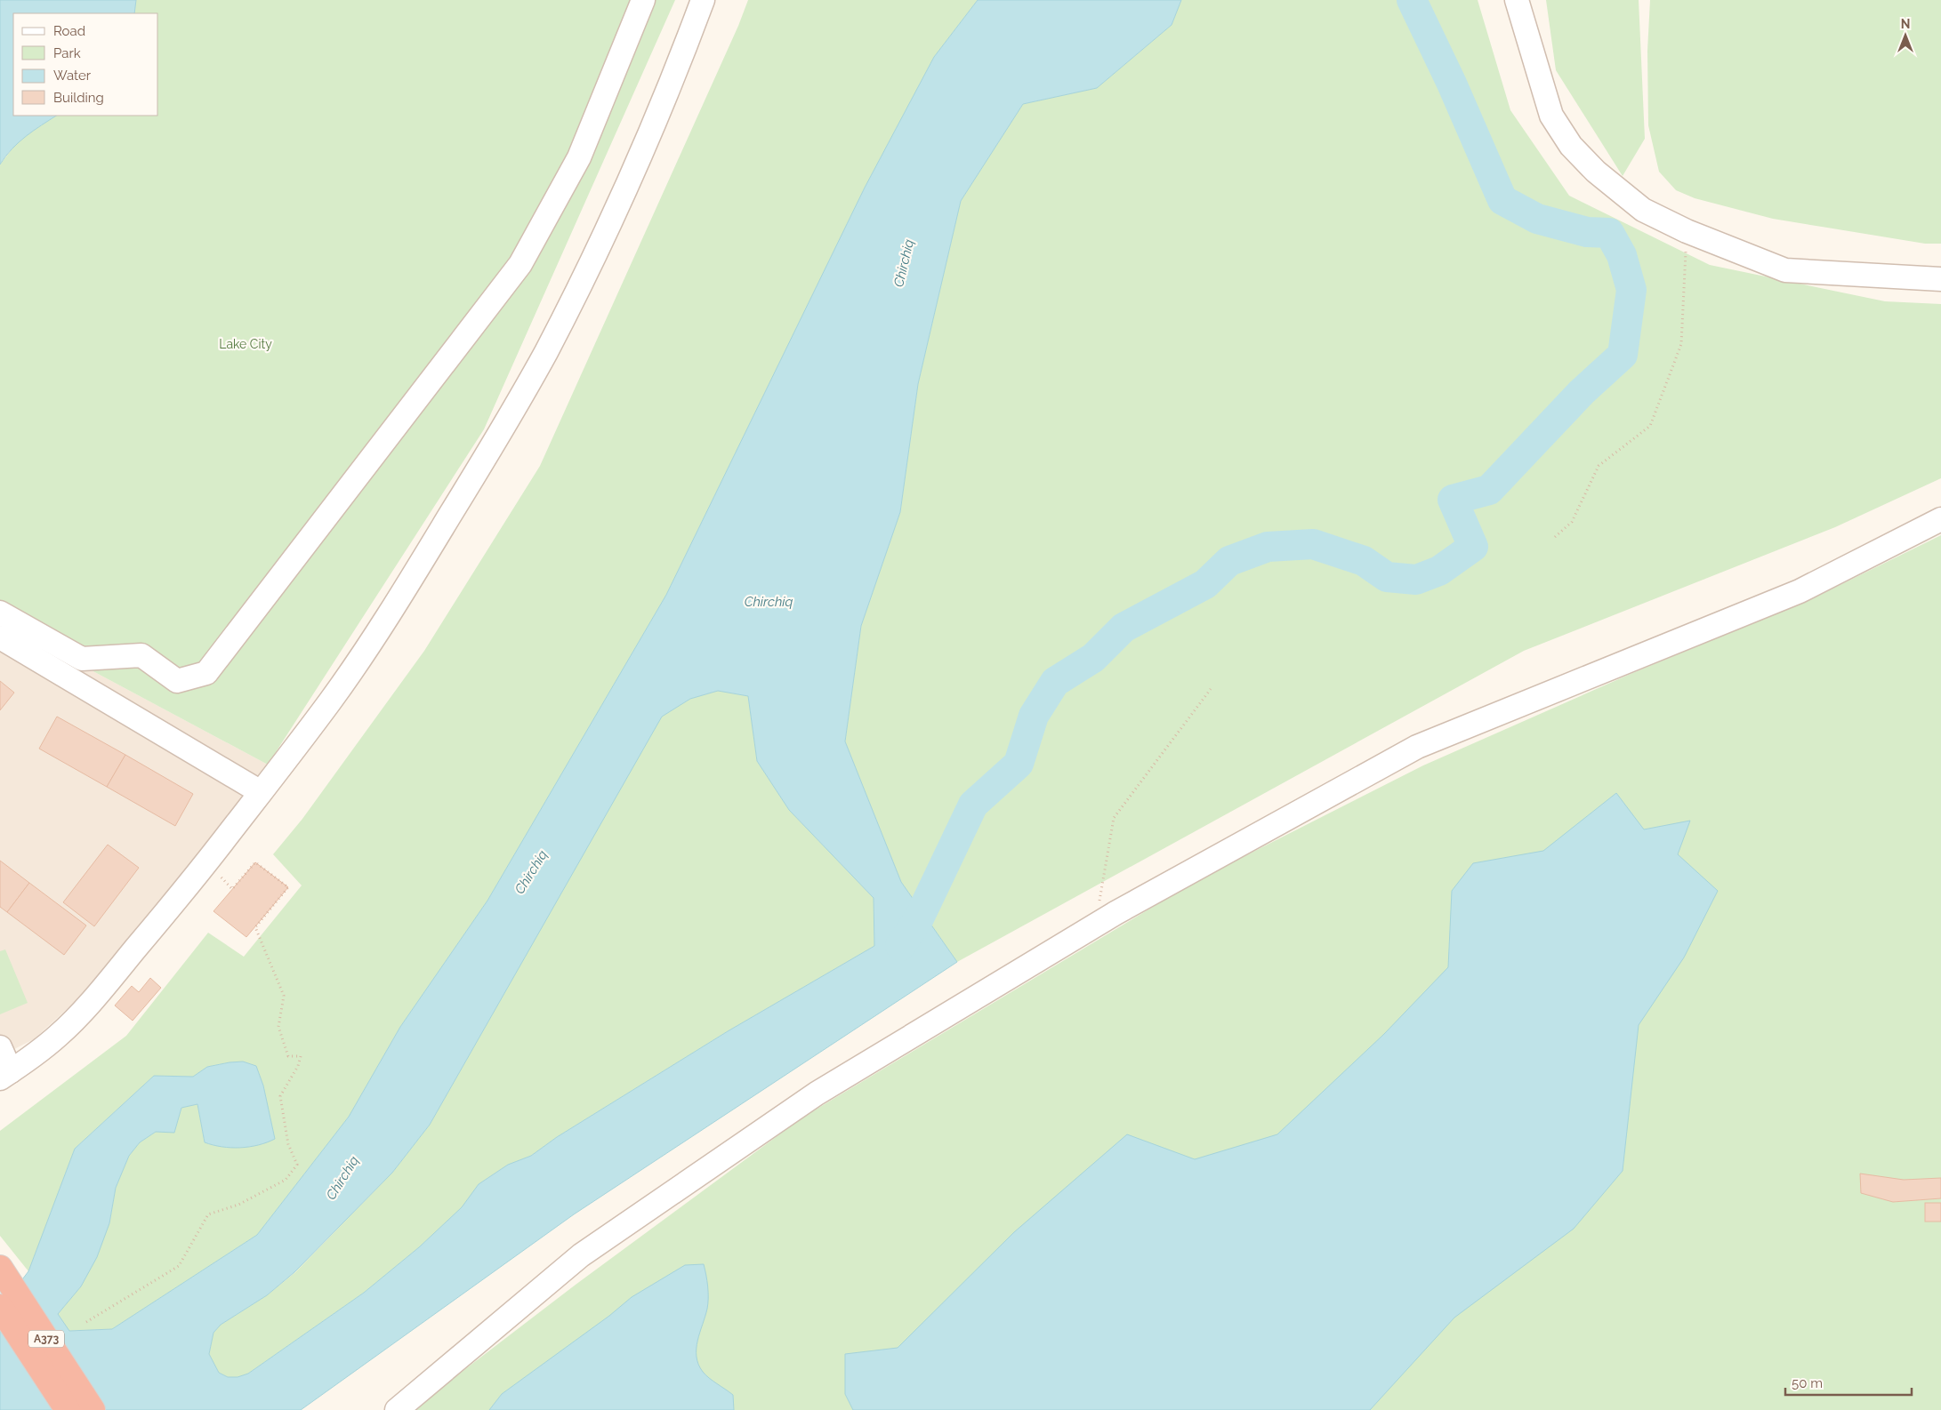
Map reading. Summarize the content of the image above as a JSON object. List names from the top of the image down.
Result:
{
  "streets": {
    "highway": ["A373"]
  },
  "water": ["Chirchiq"],
  "parks": ["Lake City"],
  "legend": [
    "Road",
    "Park",
    "Water",
    "Building"
  ],
  "scale_bar": "50 m",
  "north": "top"
}
